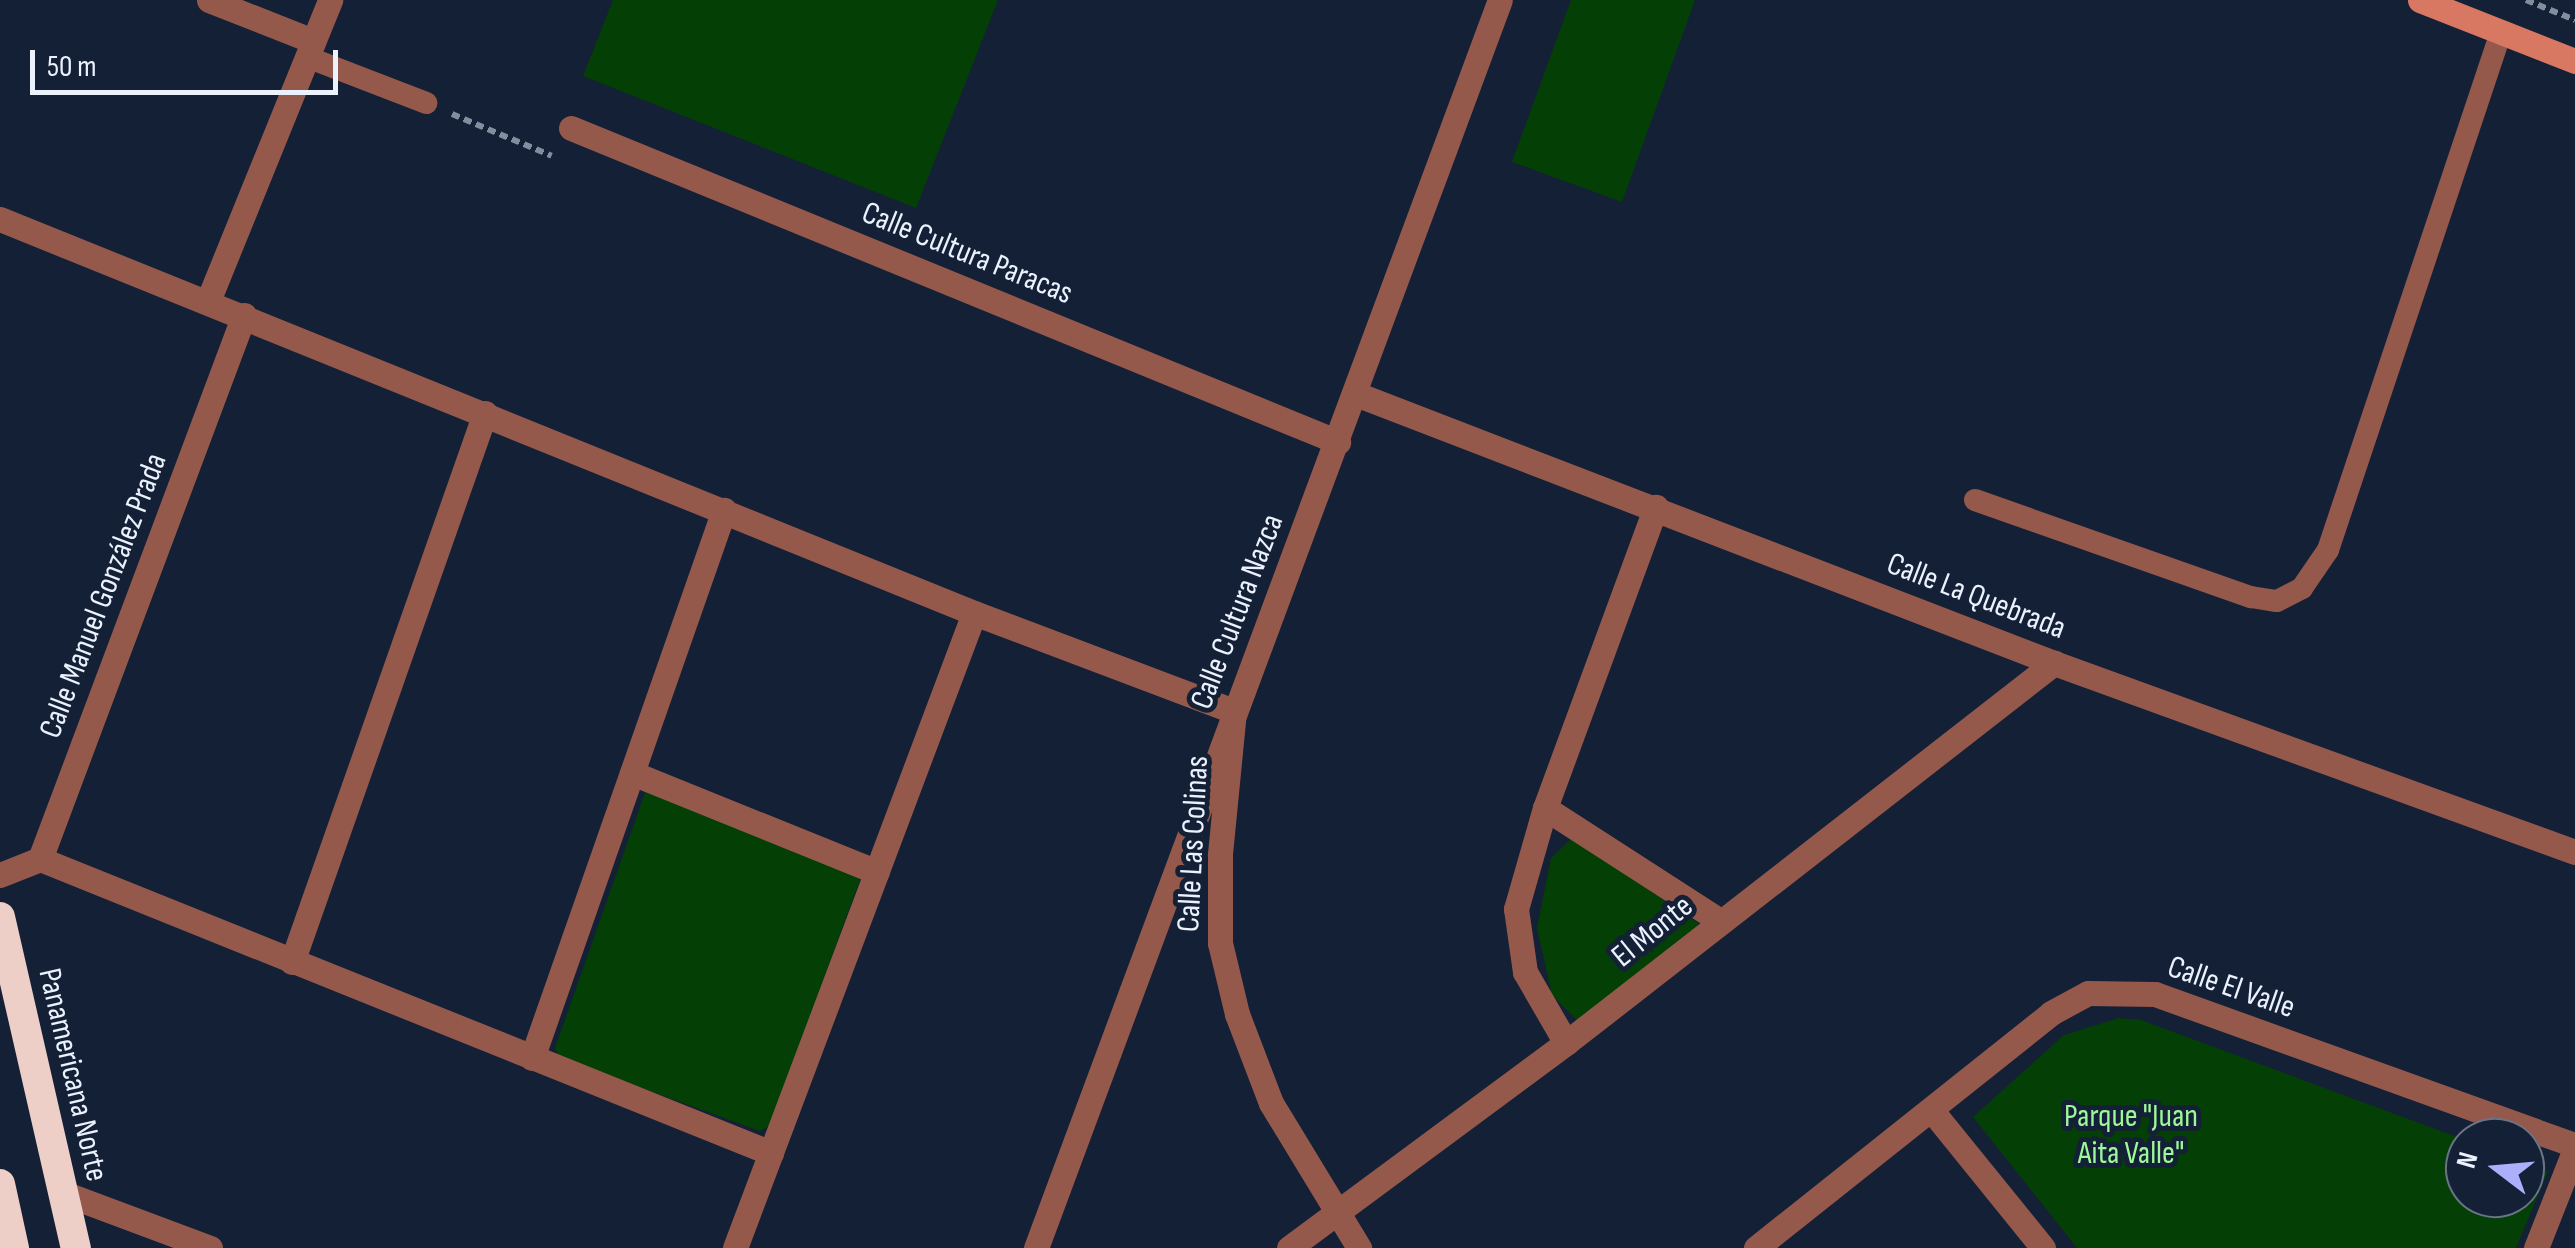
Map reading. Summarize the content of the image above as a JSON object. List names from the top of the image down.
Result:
{
  "streets": {
    "highway": ["Panamericana Norte"],
    "street": [
      "Calle Cultura Paracas",
      "Calle Manuel González Prada",
      "Calle La Quebrada",
      "Calle Cultura Nazca",
      "Calle Las Colinas",
      "El Monte",
      "Calle El Valle"
    ]
  },
  "crossings": [
    ["Calle Cultura Paracas", "Calle Cultura Nazca"],
    ["Calle La Quebrada", "Calle Cultura Nazca"],
    ["Calle La Quebrada", "El Monte"],
    ["Calle Cultura Nazca", "Calle Las Colinas"],
    ["Calle Las Colinas", "El Monte"]
  ],
  "parks": ["Parque \"Juan Aita Valle\""],
  "scale_bar": "50 m",
  "north": "left"
}
